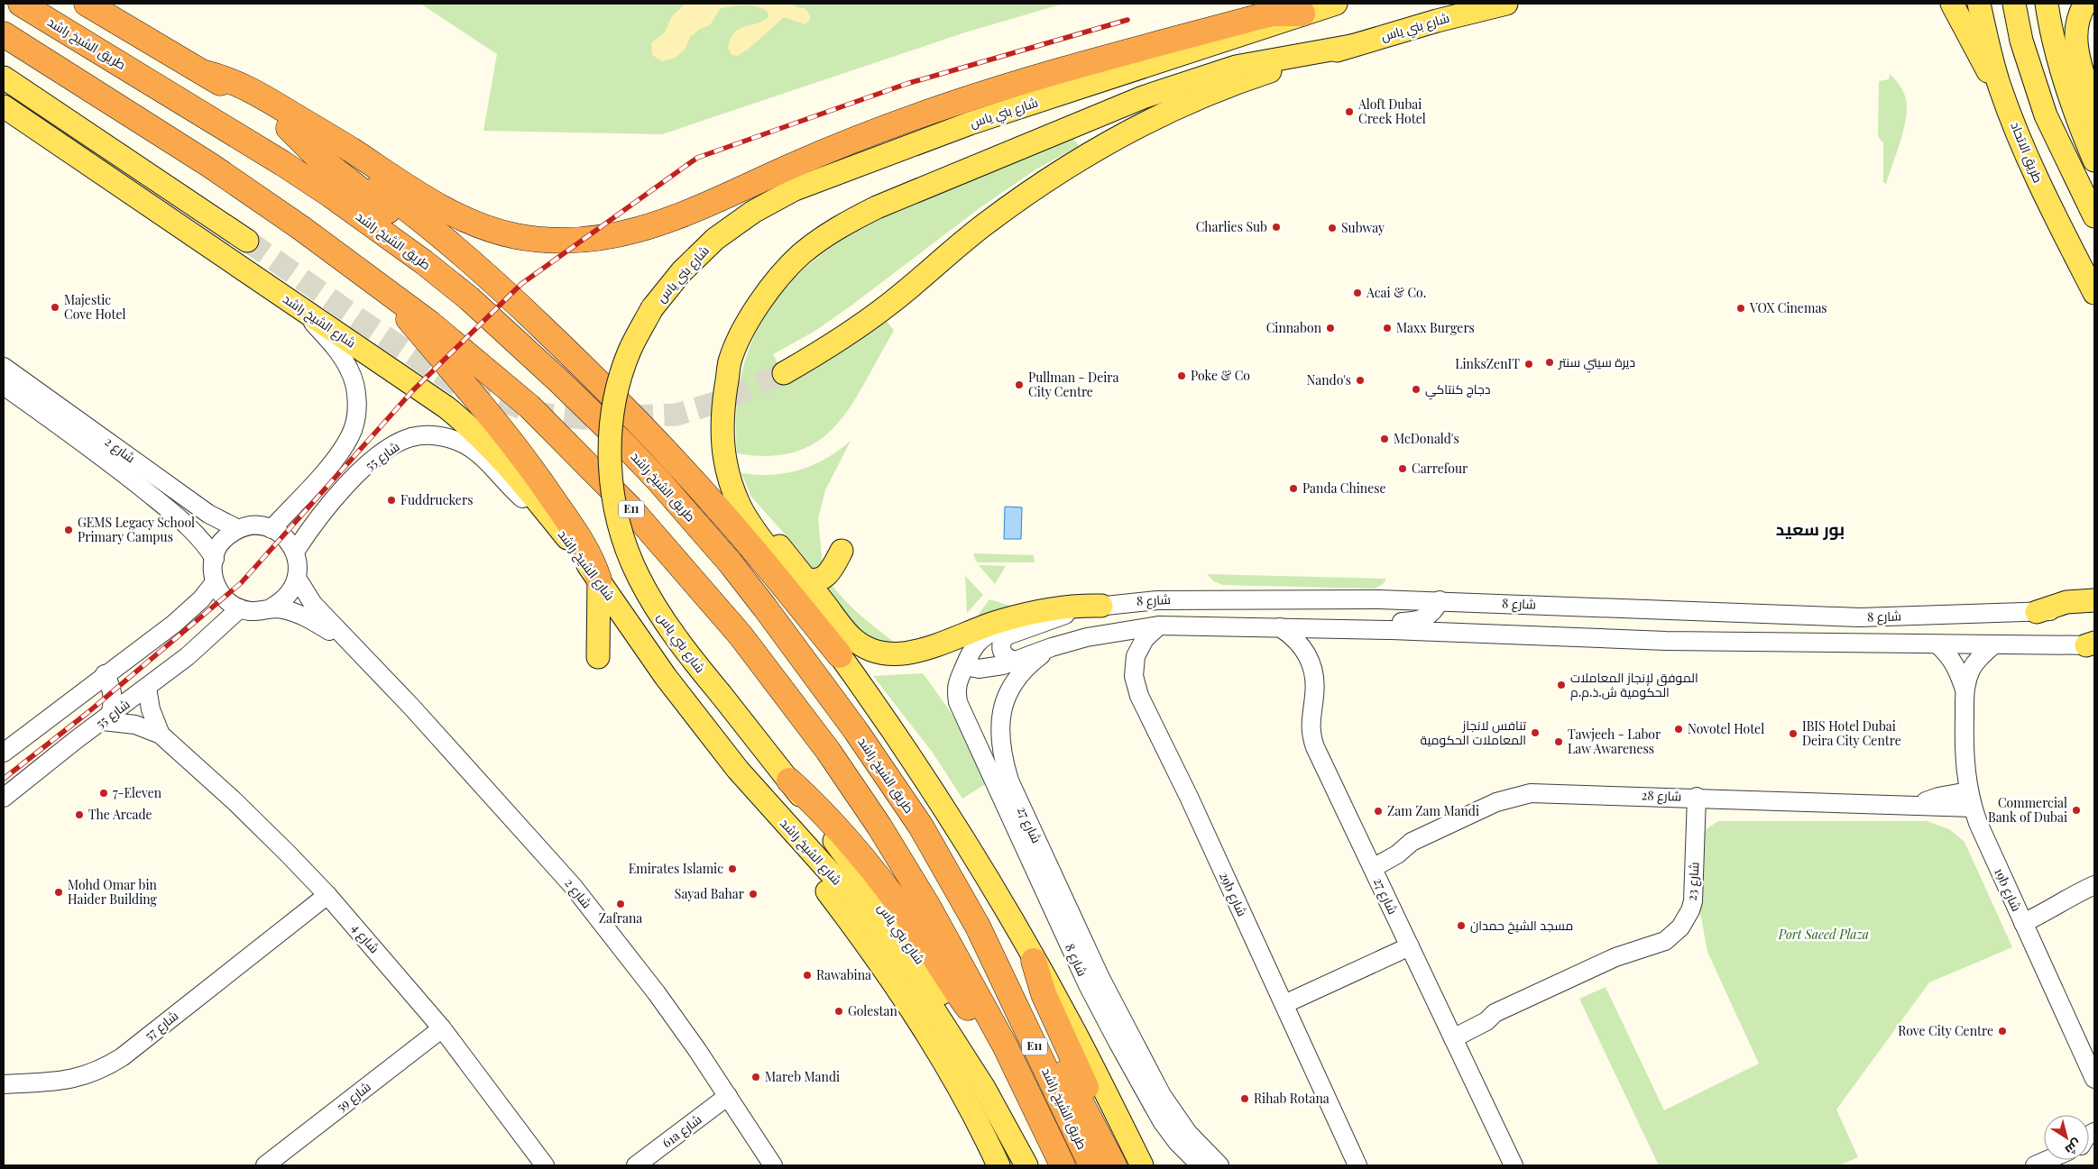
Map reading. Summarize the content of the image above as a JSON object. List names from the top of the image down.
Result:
{
  "streets": {
    "highway": ["طريق الشيخ راشد", "E11"],
    "main road": ["شارع بني ياس", "طريق الاتحاد", "شارع الشيخ راشد"],
    "street": [
      "شارع 2",
      "شارع 55",
      "شارع 8",
      "شارع 28",
      "شارع 27",
      "شارع 23",
      "19b شارع",
      "29b شارع",
      "شارع 4",
      "شارع 57",
      "شارع 59",
      "61a شارع"
    ]
  },
  "crossings": [
    ["شارع الشيخ راشد", "شارع 55"],
    ["شارع 2", "شارع 55"],
    ["شارع 2", "61a شارع"],
    ["شارع 55", "شارع 4"],
    ["شارع 8", "شارع 27"],
    ["شارع 8", "19b شارع"],
    ["شارع 8", "29b شارع"],
    ["شارع 28", "شارع 27"],
    ["شارع 28", "شارع 23"],
    ["شارع 28", "19b شارع"],
    ["شارع 27", "شارع 23"],
    ["شارع 4", "شارع 57"],
    ["شارع 4", "شارع 59"]
  ],
  "districts": ["بور سعيد"],
  "parks": ["Port Saeed Plaza"],
  "places": [
    "Aloft Dubai Creek Hotel",
    "Charlies Sub",
    "Subway",
    "Acai & Co.",
    "Majestic Cove Hotel",
    "VOX Cinemas",
    "Cinnabon",
    "Maxx Burgers",
    "ديرة سيتي سنتر",
    "LinksZenIT",
    "Poke & Co",
    "Nando's",
    "Pullman - Deira City Centre",
    "دجاج كنتاكي",
    "McDonald's",
    "Carrefour",
    "Panda Chinese",
    "Fuddruckers",
    "GEMS Legacy School Primary Campus",
    "الموفق لإنجاز المعاملات الحكومية ش.ذ.م.م",
    "Novotel Hotel",
    "تنافس لانجاز المعاملات الحكومية",
    "IBIS Hotel Dubai Deira City Centre",
    "Tawjeeh - Labor Law Awareness",
    "7-Eleven",
    "Commercial Bank of Dubai",
    "Zam Zam Mandi",
    "The Arcade",
    "Emirates Islamic",
    "Mohd Omar bin Haider Building",
    "Sayad Bahar",
    "Zafrana",
    "مسجد الشيخ حمدان",
    "Rawabina",
    "Golestan",
    "Rove City Centre",
    "Mareb Mandi",
    "Rihab Rotana"
  ],
  "north": "bottom right"
}
